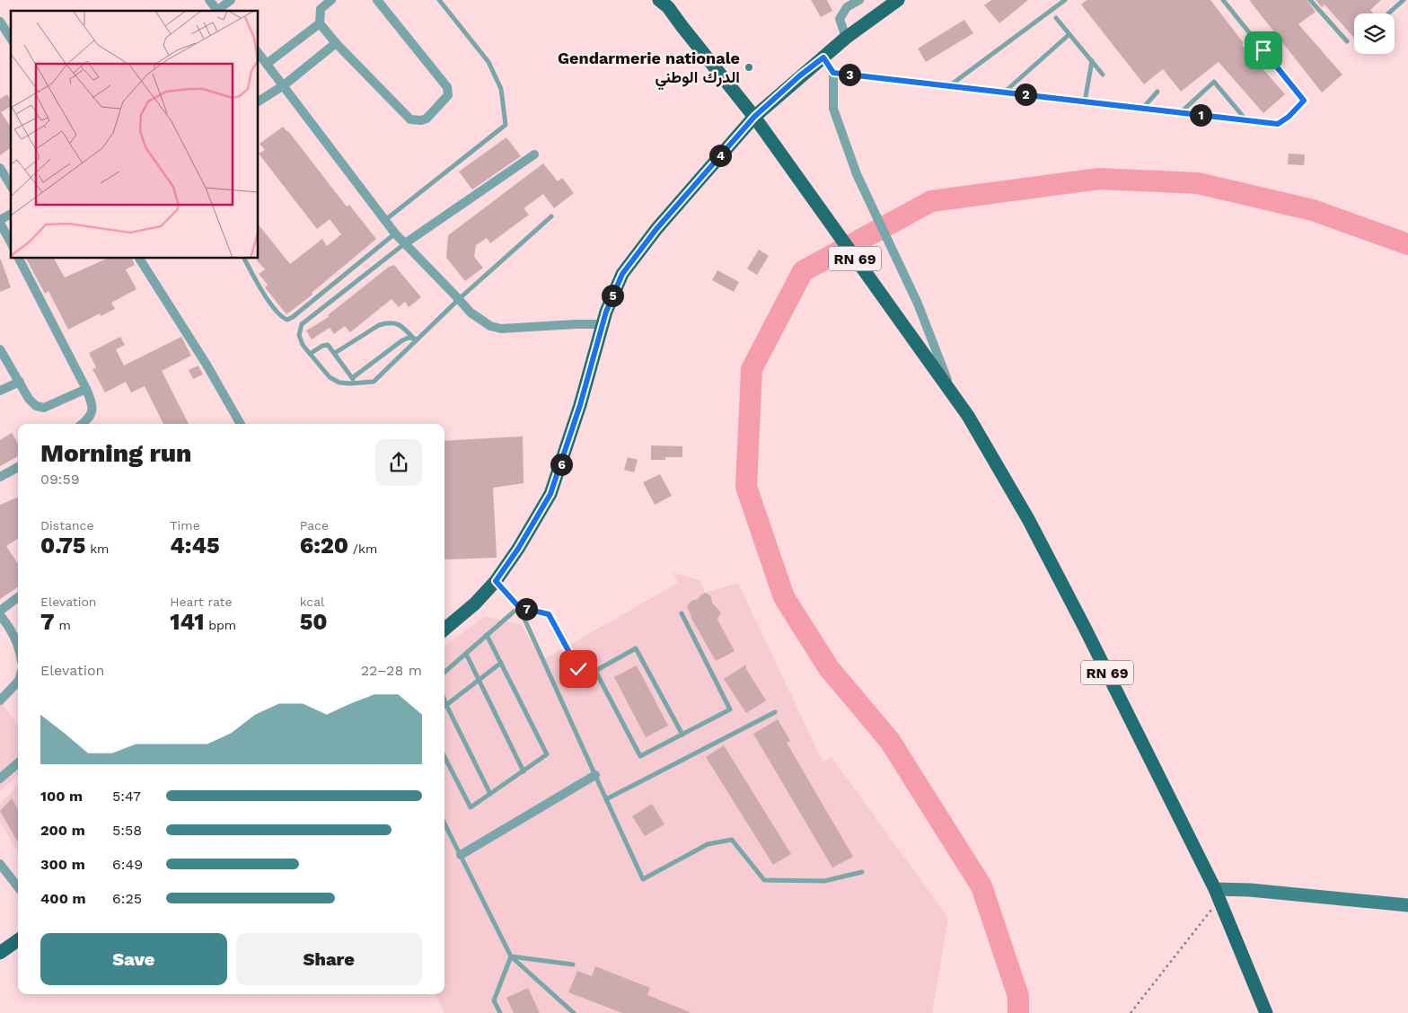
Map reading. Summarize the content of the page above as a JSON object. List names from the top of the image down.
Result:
{
  "streets": {
    "main road": ["RN 69"]
  },
  "places": ["Gendarmerie nationale الدرك الوطني"],
  "page": {
    "pins": [
      "3",
      "2",
      "1",
      "4",
      "5",
      "6",
      "7"
    ],
    "heading": ["Morning run", "09:59"],
    "stats": [
      ["Distance", "0.75 km"],
      ["Time", "4:45"],
      ["Pace", "6:20 /km"],
      ["Elevation", "7 m"],
      ["Heart rate", "141 bpm"],
      ["kcal", "50"]
    ],
    "chart": ["Elevation", "22–28 m"],
    "list": [
      {
        "name": "100 m",
        "note": "5:47"
      },
      {
        "name": "200 m",
        "note": "5:58"
      },
      {
        "name": "300 m",
        "note": "6:49"
      },
      {
        "name": "400 m",
        "note": "6:25"
      }
    ],
    "buttons": ["Save", "Share"]
  }
}
